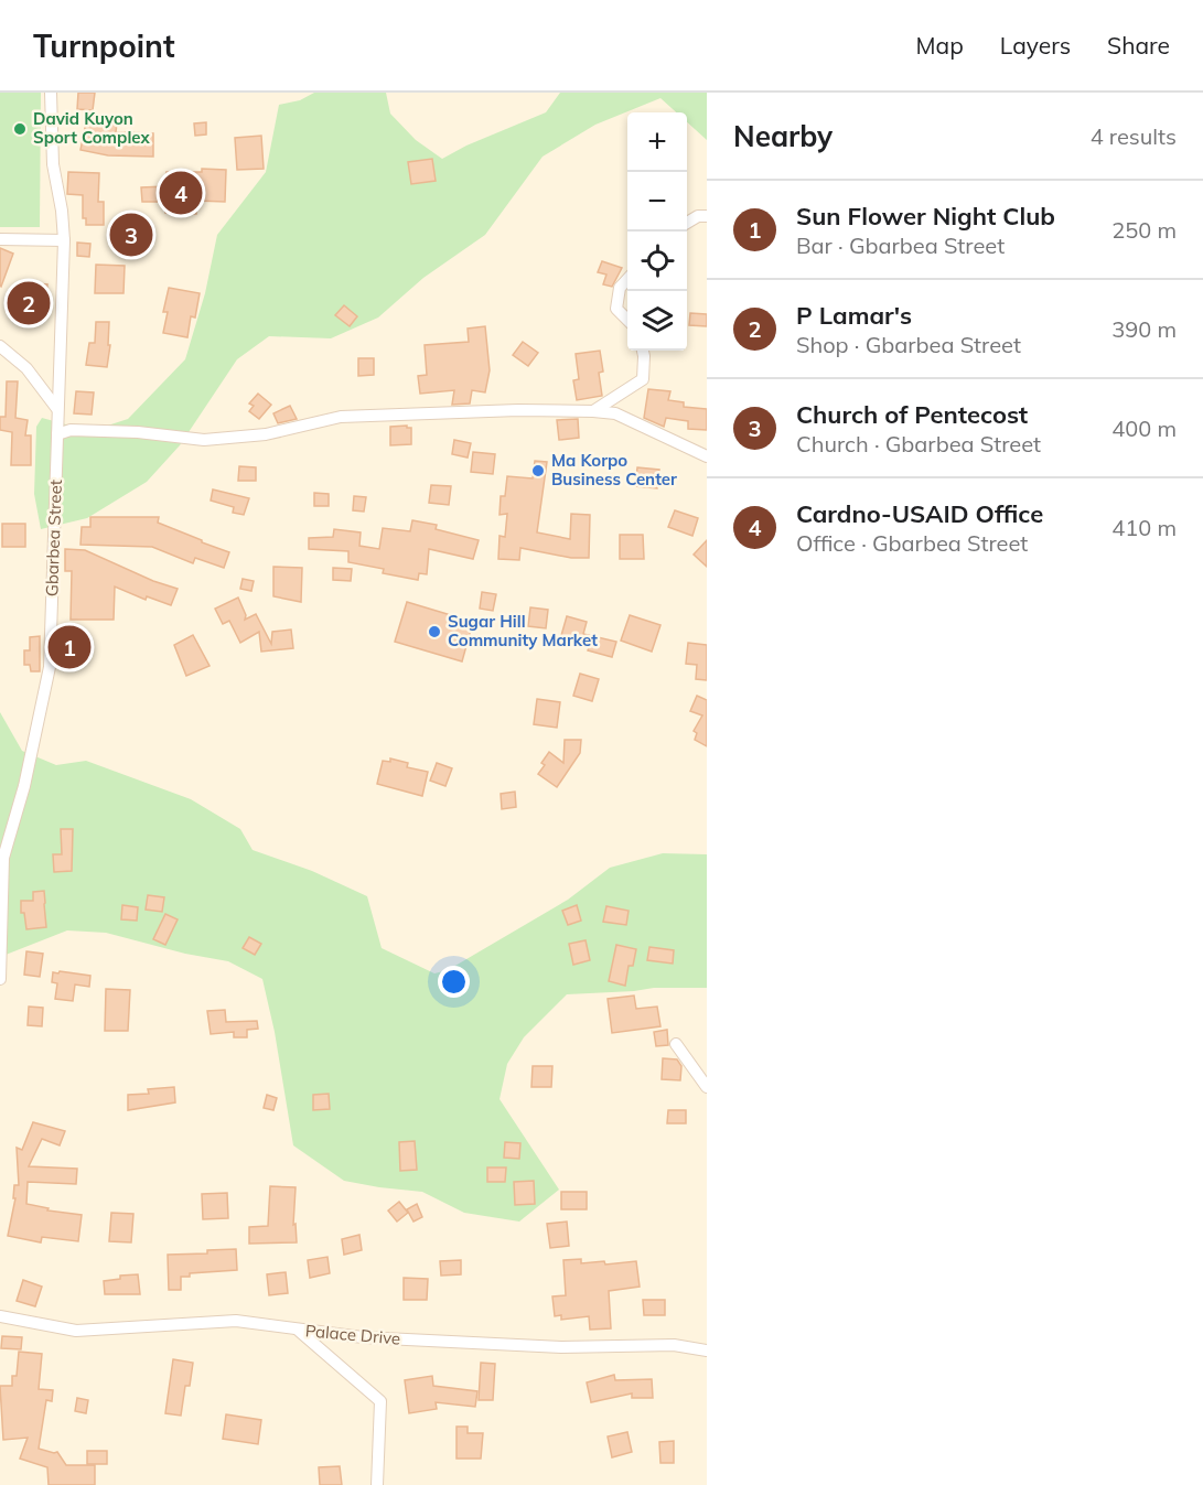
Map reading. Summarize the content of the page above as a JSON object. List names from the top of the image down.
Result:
{
  "streets": {
    "street": ["Gbarbea Street", "Palace Drive"]
  },
  "places": ["David Kuyon Sport Complex", "Ma Korpo Business Center", "Sugar Hill Community Market"],
  "page": {
    "header": "Turnpoint",
    "nav": ["Map", "Layers", "Share"],
    "heading": ["Nearby", "4 results"],
    "map_buttons": ["+", "−"],
    "pins": [
      "4",
      "3",
      "2",
      "1"
    ],
    "list": [
      {
        "mark": "1",
        "name": "Sun Flower Night Club",
        "note": "Bar · Gbarbea Street",
        "value": "250 m"
      },
      {
        "mark": "2",
        "name": "P Lamar's",
        "note": "Shop · Gbarbea Street",
        "value": "390 m"
      },
      {
        "mark": "3",
        "name": "Church of Pentecost",
        "note": "Church · Gbarbea Street",
        "value": "400 m"
      },
      {
        "mark": "4",
        "name": "Cardno-USAID Office",
        "note": "Office · Gbarbea Street",
        "value": "410 m"
      }
    ]
  }
}
